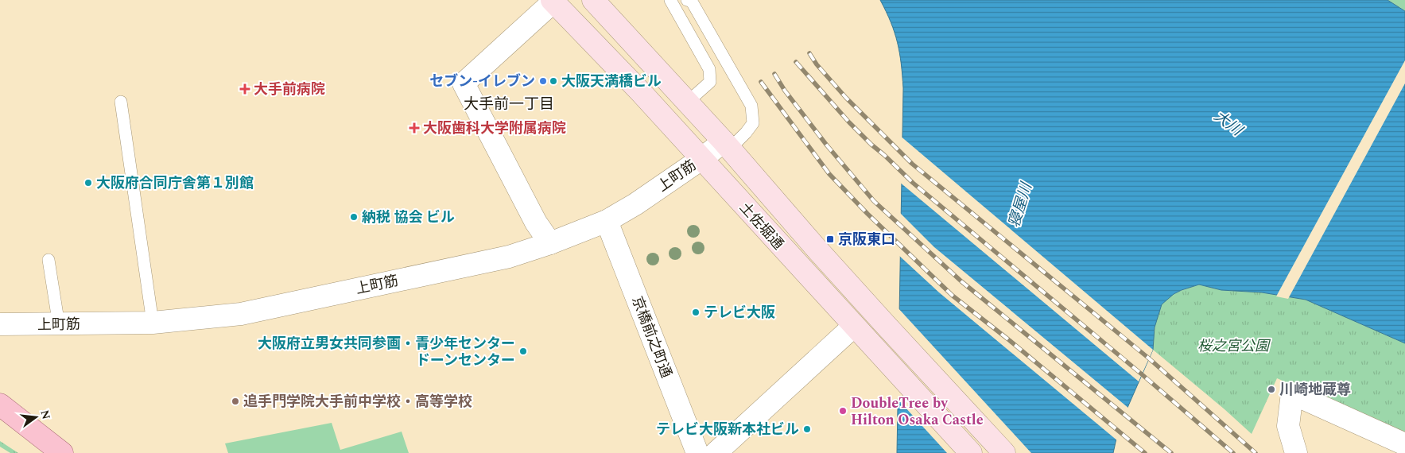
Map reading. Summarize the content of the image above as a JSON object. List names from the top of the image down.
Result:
{
  "streets": {
    "main road": ["土佐堀通"],
    "street": ["上町筋", "京橋前之町通"]
  },
  "crossings": [
    ["上町筋", "土佐堀通"],
    ["上町筋", "京橋前之町通"]
  ],
  "districts": ["大手前一丁目"],
  "water": ["大川", "寝屋川"],
  "parks": ["桜之宮公園"],
  "places": {
    "other": [
      "セブン-イレブン",
      "大阪天満橋ビル",
      "大阪府合同庁舎第１別館",
      "納税 協会 ビル",
      "テレビ大阪",
      "大阪府立男女共同参画・青少年センター ドーンセンター",
      "川崎地蔵尊",
      "追手門学院大手前中学校・高等学校",
      "DoubleTree by Hilton Osaka Castle",
      "テレビ大阪新本社ビル"
    ],
    "health": ["大手前病院", "大阪歯科大学附属病院"],
    "transit": ["京阪東口"]
  },
  "north": "right"
}
